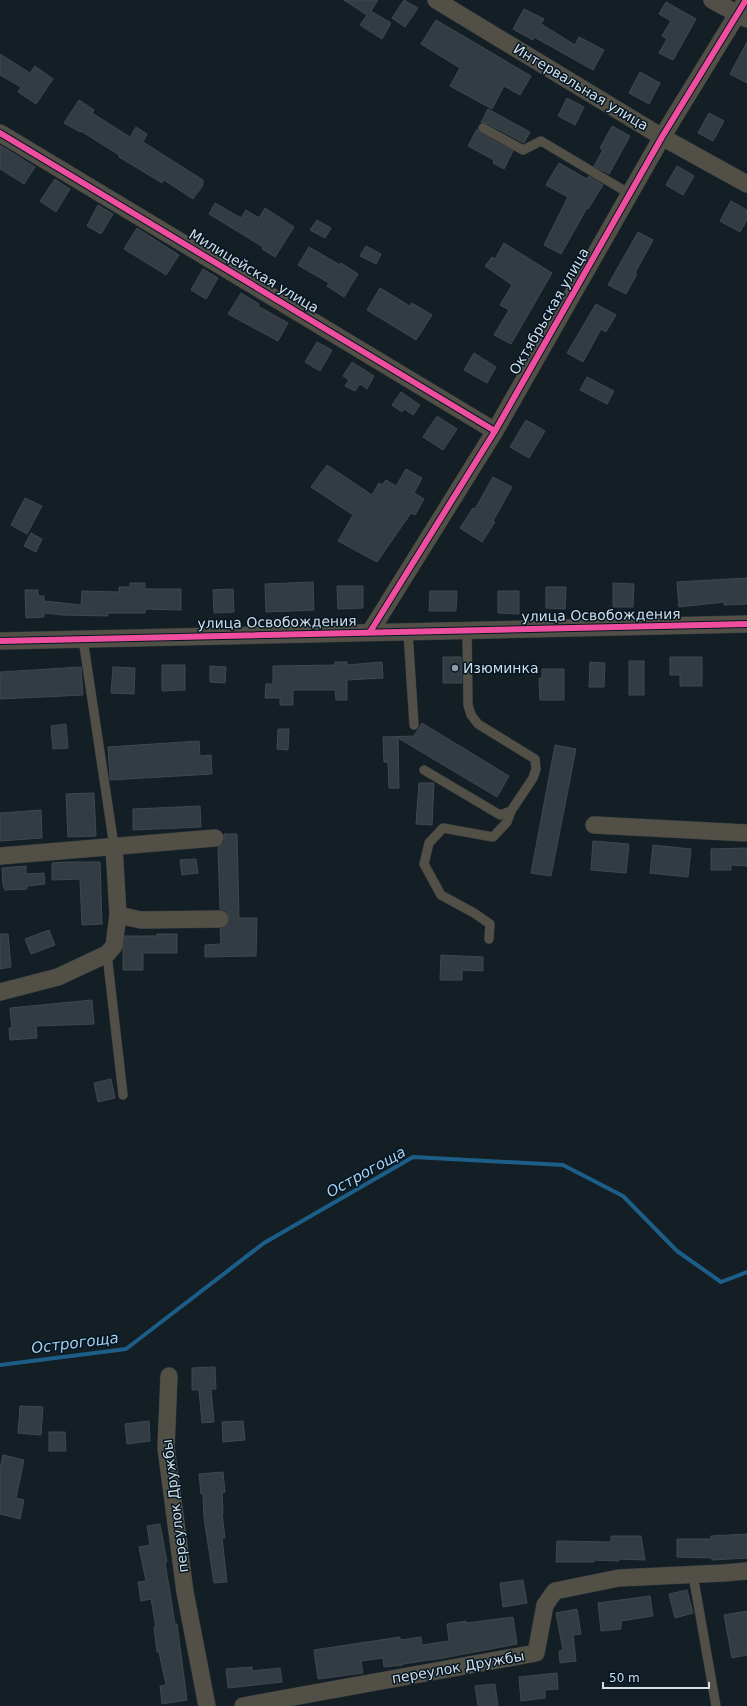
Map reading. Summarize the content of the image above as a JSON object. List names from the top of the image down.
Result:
{
  "streets": {
    "street": [
      "Интервальная улица",
      "Милицейская улица",
      "Октябрьская улица",
      "улица Освобождения",
      "переулок Дружбы"
    ]
  },
  "crossings": [
    ["Интервальная улица", "Октябрьская улица"],
    ["Милицейская улица", "Октябрьская улица"],
    ["Октябрьская улица", "улица Освобождения"]
  ],
  "water": ["Острогоща"],
  "places": ["Изюминка"],
  "scale_bar": "50 m"
}
